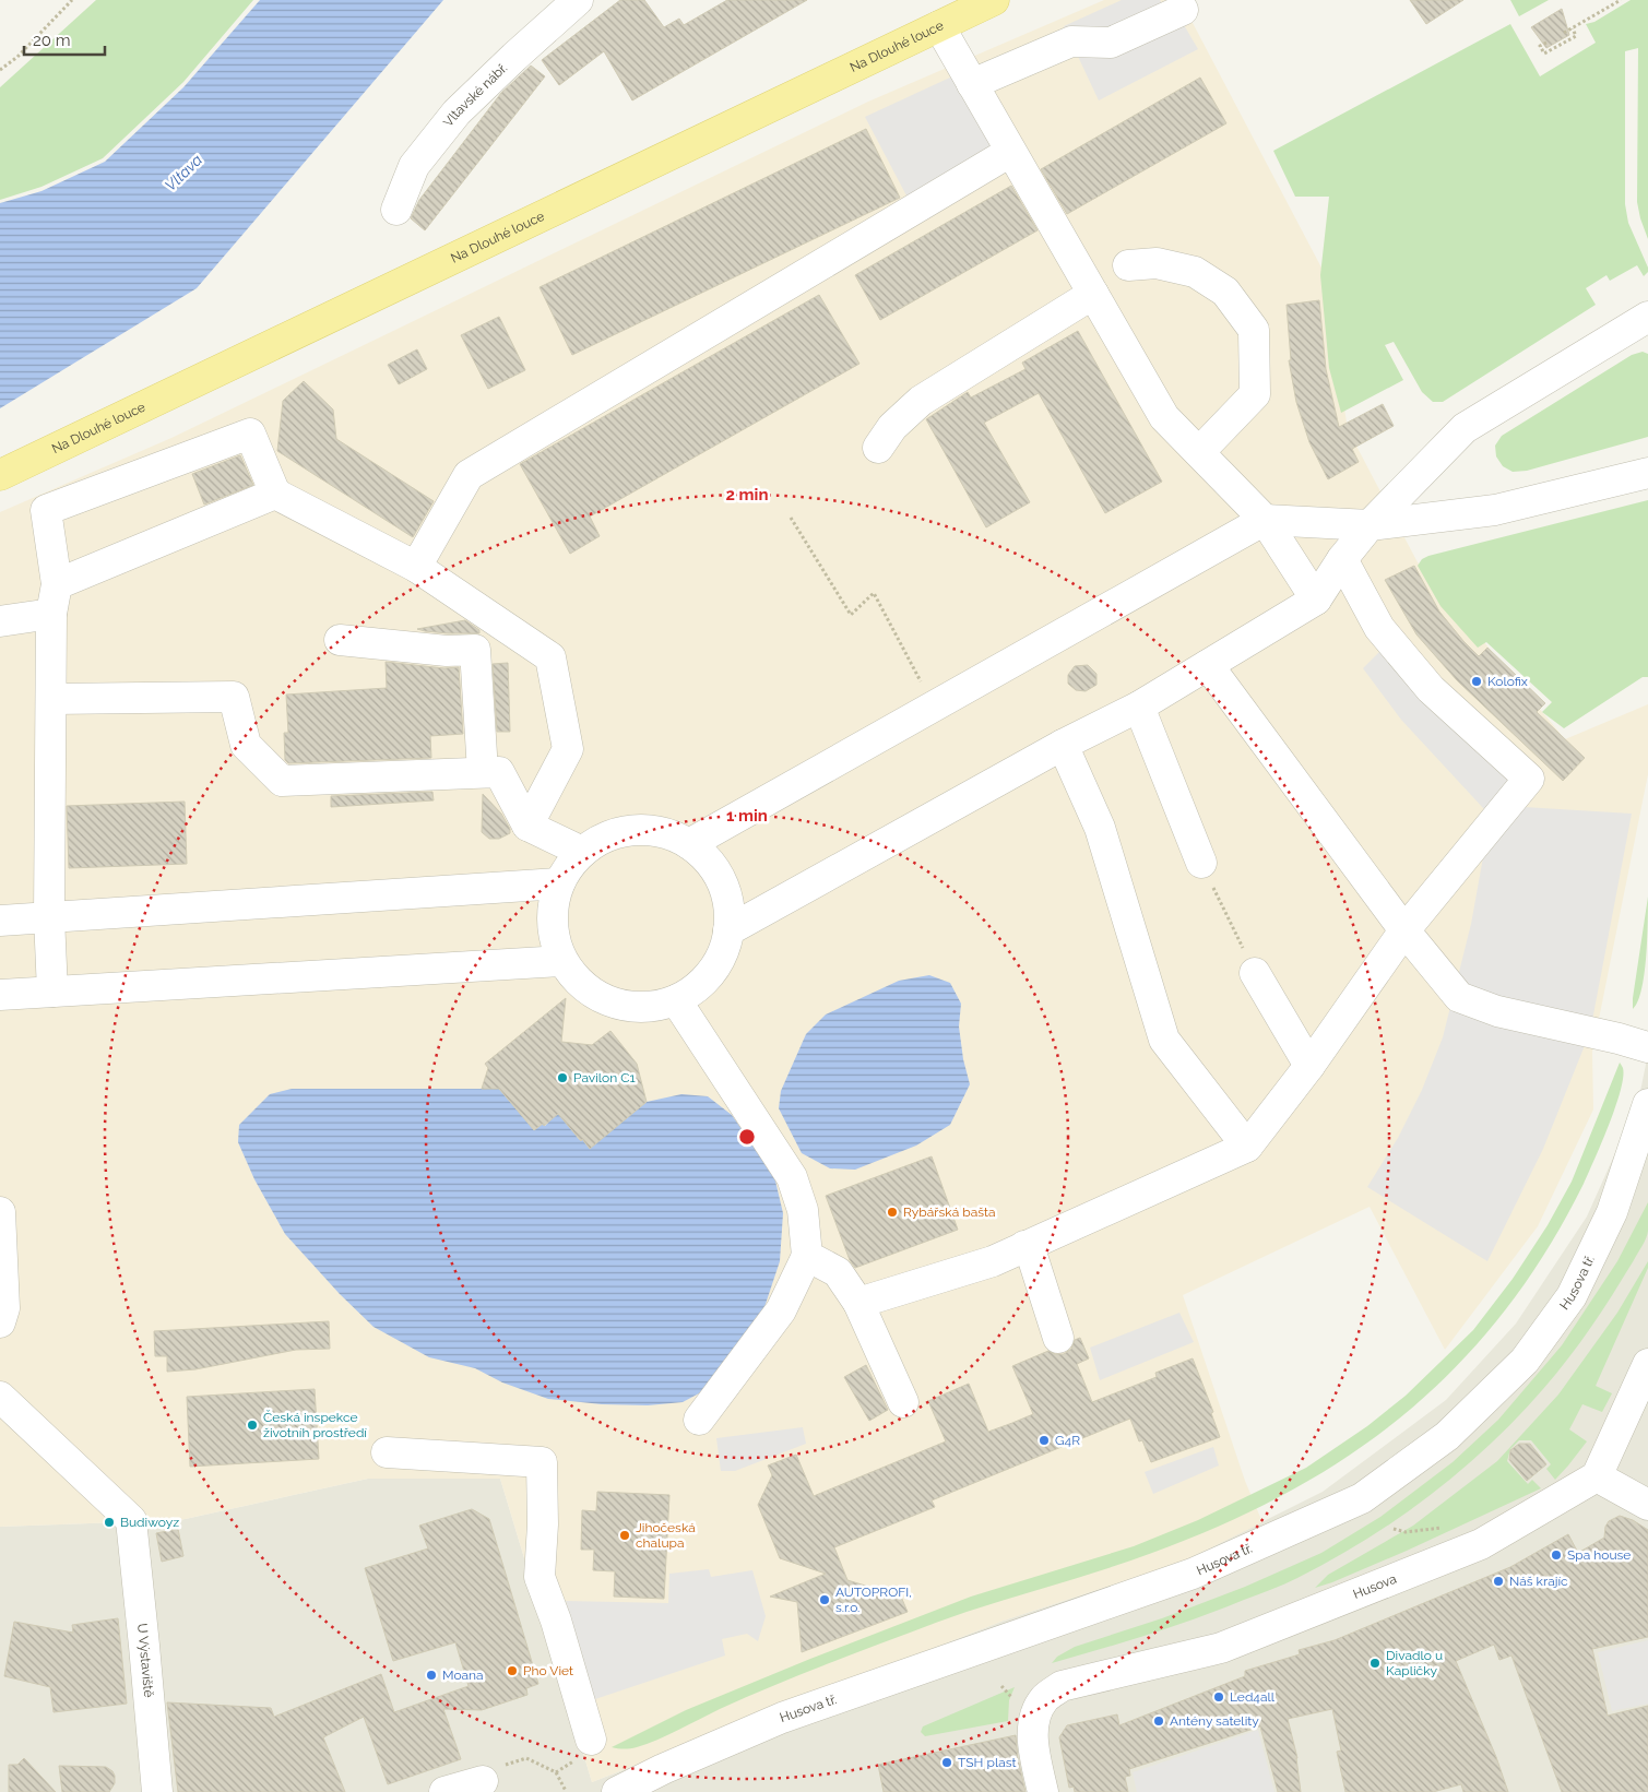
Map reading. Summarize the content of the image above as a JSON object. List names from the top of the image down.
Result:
{
  "streets": {
    "main road": ["Na Dlouhé louce"],
    "street": [
      "Vltavské nábř.",
      "Husova tř.",
      "Husova",
      "U Výstaviště"
    ]
  },
  "water": ["Vltava"],
  "places": [
    "Kolofix",
    "Pavilon C1",
    "Rybářská bašta",
    "Česká inspekce životníh prostředí",
    "G4R",
    "Budiwoyz",
    "Jihočeská chalupa",
    "Spa house",
    "Náš krajíc",
    "AUTOPROFI, s.r.o.",
    "Divadlo u Kapličky",
    "Pho Viet",
    "Moana",
    "Led4all",
    "Antény satelity",
    "TSH plast"
  ],
  "scale_bar": "20 m",
  "rings": ["2 min", "1 min"]
}
